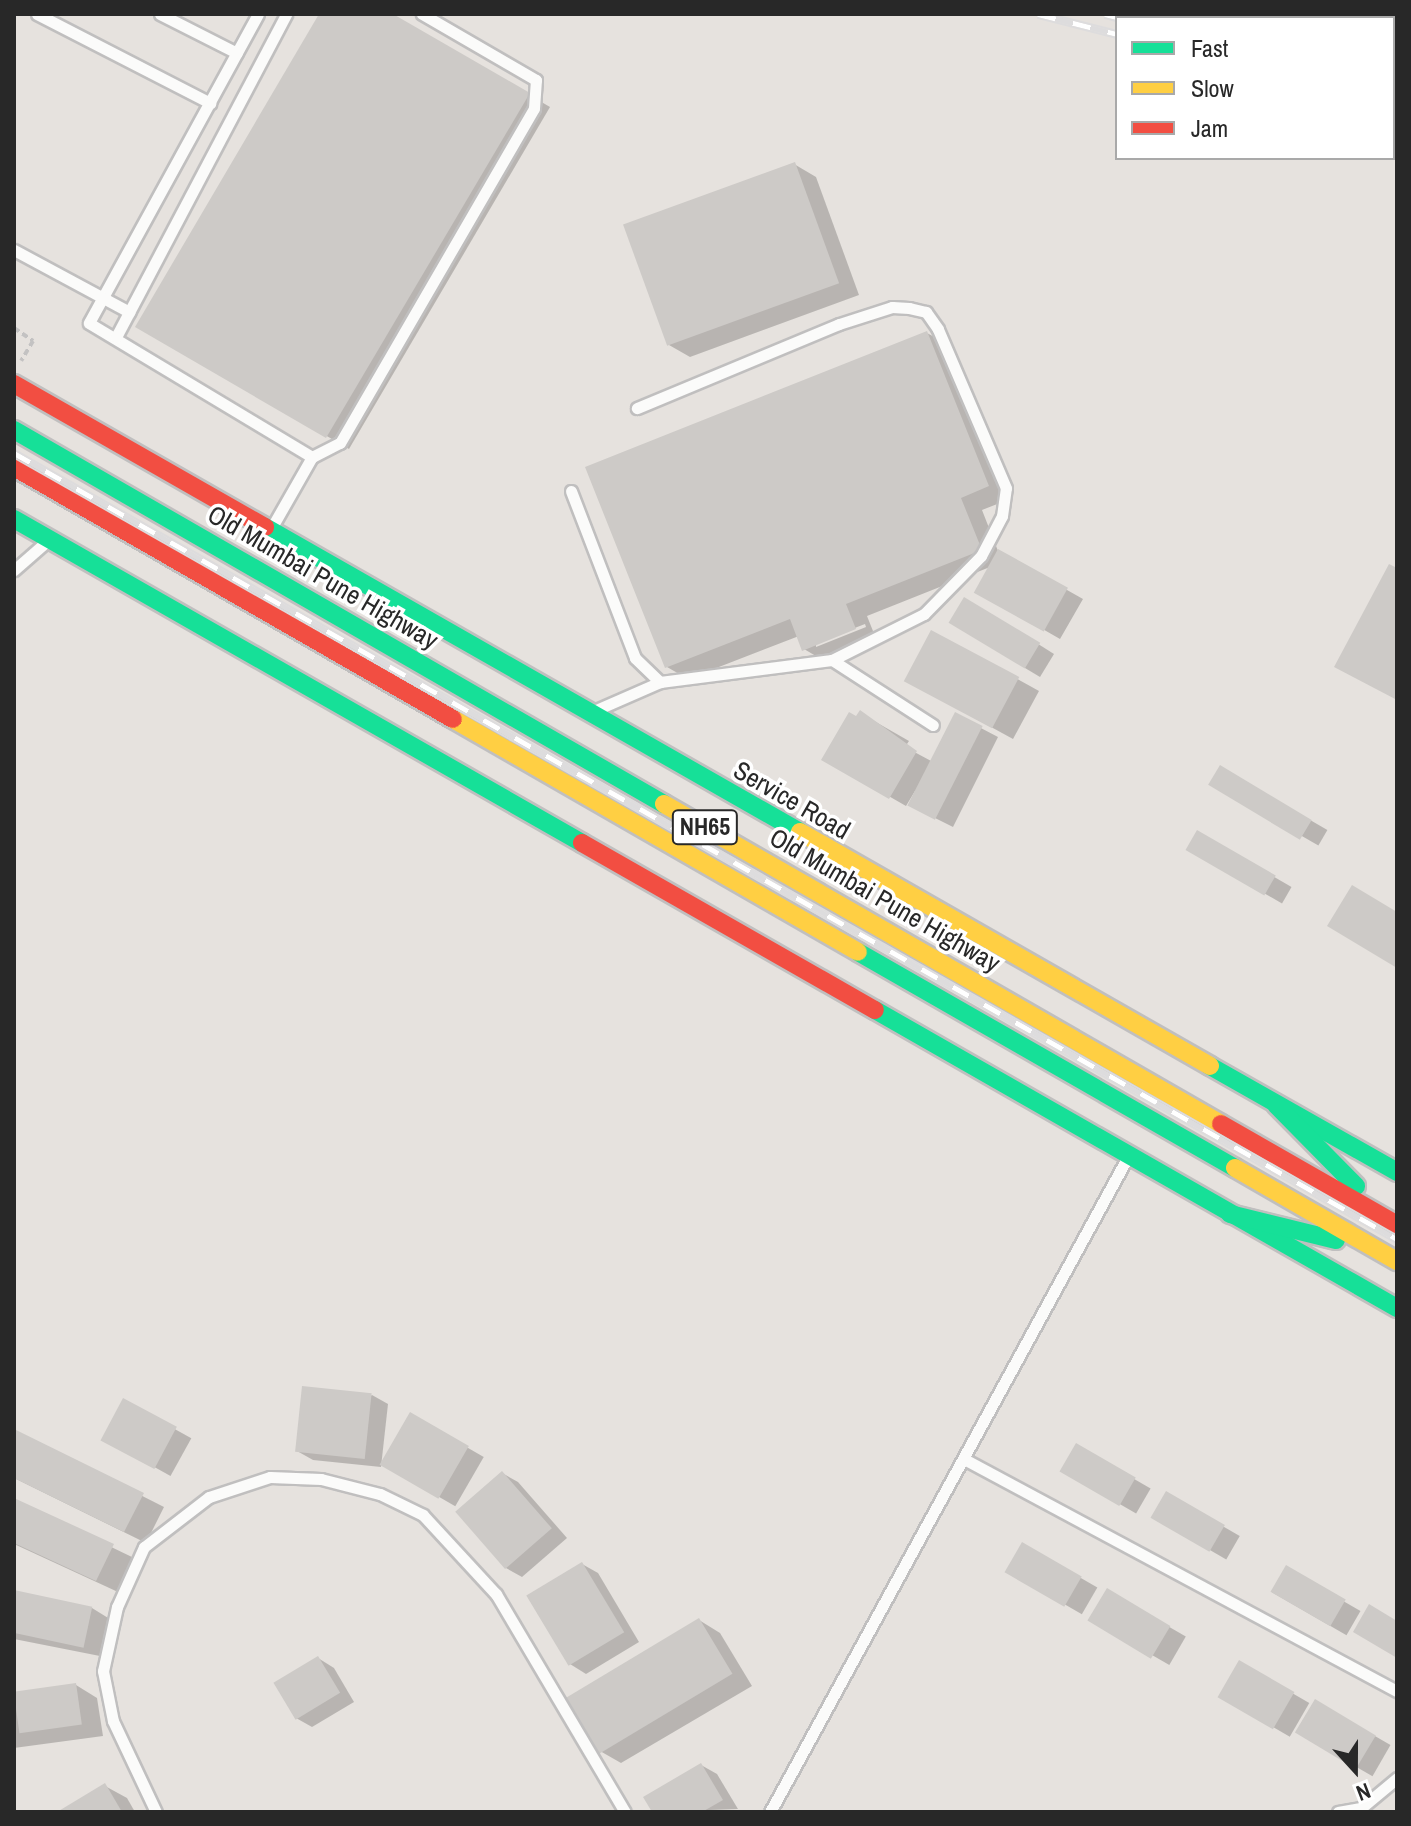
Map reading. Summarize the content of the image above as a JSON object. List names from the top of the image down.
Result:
{
  "streets": {
    "main road": ["Old Mumbai Pune Highway", "Service Road", "NH65"]
  },
  "legend": ["Fast", "Slow", "Jam"],
  "north": "bottom"
}
